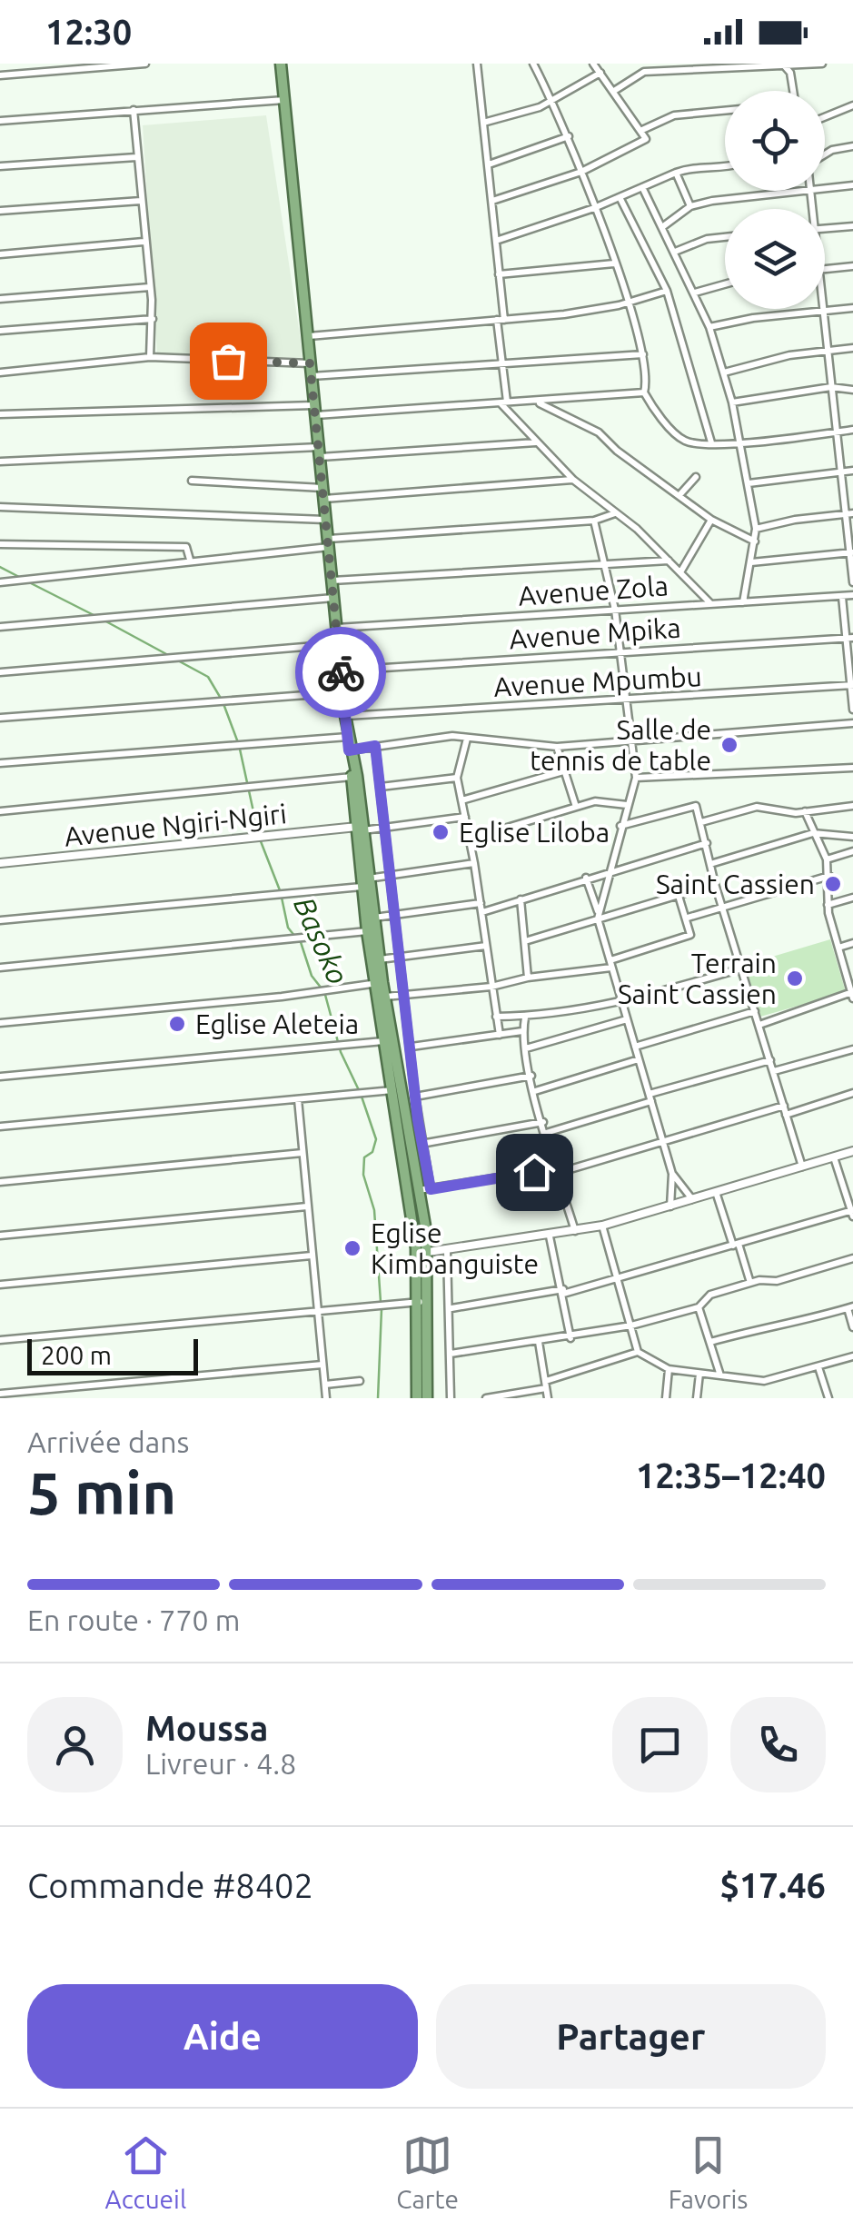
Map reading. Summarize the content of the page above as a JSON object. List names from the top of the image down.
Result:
{
  "streets": {
    "street": [
      "Avenue Zola",
      "Avenue Mpika",
      "Avenue Mpumbu",
      "Avenue Ngiri-Ngiri"
    ]
  },
  "water": ["Basoko"],
  "places": [
    "Salle de tennis de table",
    "Eglise Liloba",
    "Saint Cassien",
    "Terrain Saint Cassien",
    "Eglise Aleteia",
    "Eglise Kimbanguiste"
  ],
  "scale_bar": "200 m",
  "page": {
    "status": "12:30",
    "scale": "200 m",
    "heading": ["5 min", "Arrivée dans", "12:35–12:40"],
    "panel": [
      "Moussa",
      "Livreur · 4.8",
      "Commande #8402",
      "$17.46"
    ],
    "bar": "En route · 770 m",
    "buttons": ["Aide", "Partager"],
    "tabs": ["Accueil", "Carte", "Favoris"]
  }
}
